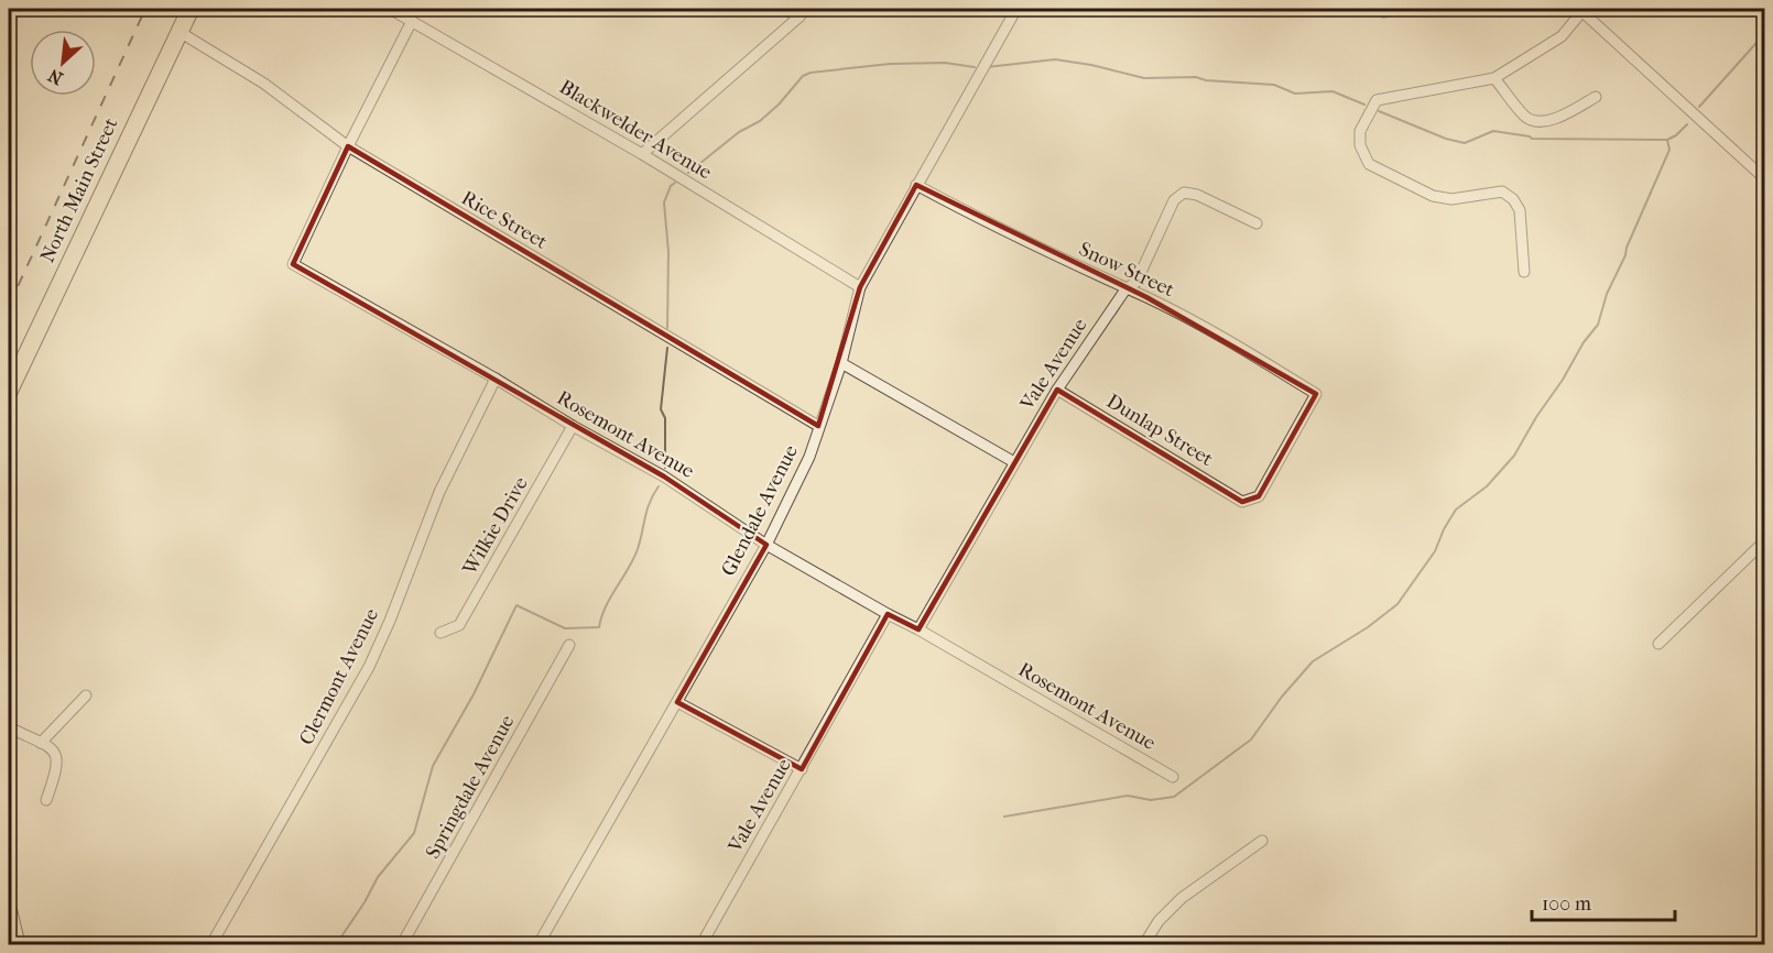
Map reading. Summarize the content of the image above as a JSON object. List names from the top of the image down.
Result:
{
  "streets": {
    "main road": ["North Main Street"],
    "street": [
      "Blackwelder Avenue",
      "Rice Street",
      "Snow Street",
      "Vale Avenue",
      "Dunlap Street",
      "Rosemont Avenue",
      "Glendale Avenue",
      "Wilkie Drive",
      "Clermont Avenue",
      "Springdale Avenue"
    ]
  },
  "crossings": [
    ["Blackwelder Avenue", "Rosemont Avenue"],
    ["Blackwelder Avenue", "Glendale Avenue"],
    ["North Main Street", "Rice Street"],
    ["Rice Street", "Rosemont Avenue"],
    ["Rice Street", "Glendale Avenue"],
    ["Snow Street", "Vale Avenue"],
    ["Snow Street", "Dunlap Street"],
    ["Snow Street", "Glendale Avenue"],
    ["Vale Avenue", "Dunlap Street"],
    ["Vale Avenue", "Rosemont Avenue"],
    ["Rosemont Avenue", "Glendale Avenue"],
    ["Rosemont Avenue", "Wilkie Drive"],
    ["Rosemont Avenue", "Clermont Avenue"]
  ],
  "scale_bar": "100 m",
  "north": "bottom left"
}
